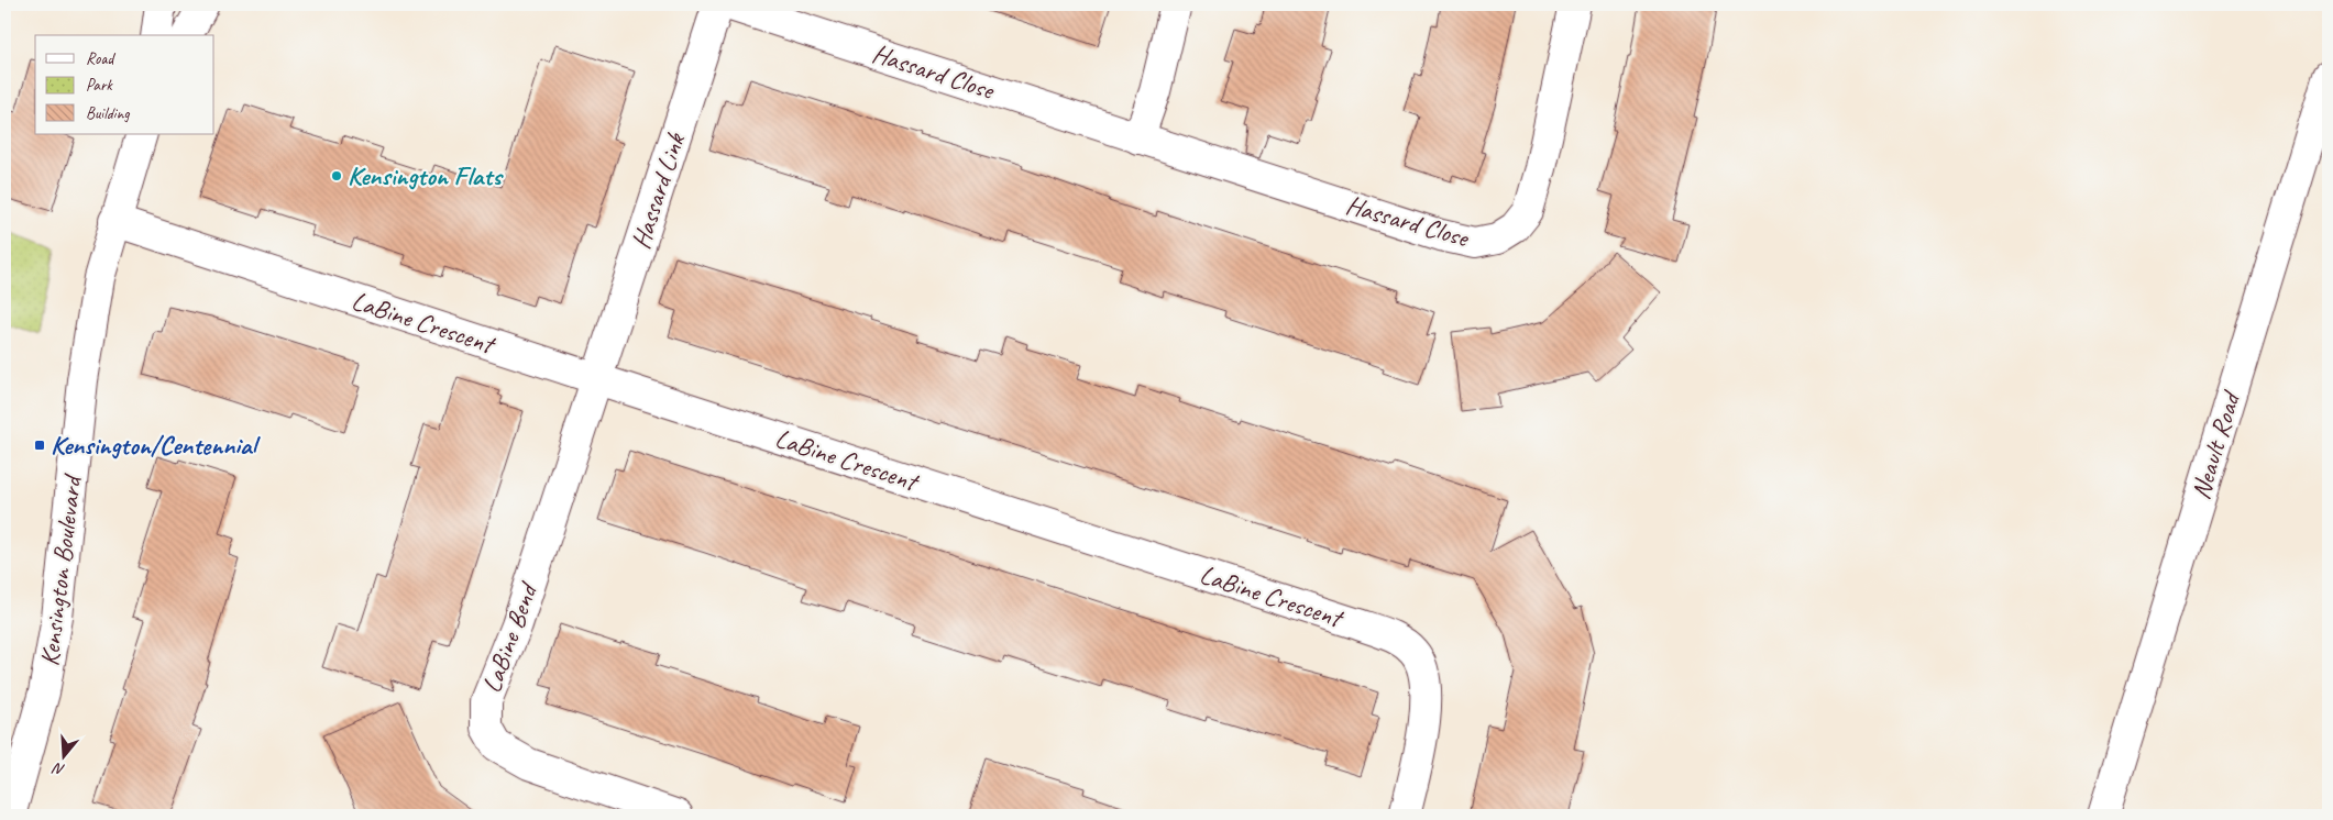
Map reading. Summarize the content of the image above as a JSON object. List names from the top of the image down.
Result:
{
  "streets": {
    "street": [
      "Hassard Close",
      "Hassard Link",
      "LaBine Crescent",
      "Neault Road",
      "Kensington Boulevard",
      "LaBine Bend"
    ]
  },
  "crossings": [
    ["Hassard Link", "LaBine Crescent"],
    ["Hassard Link", "LaBine Bend"],
    ["LaBine Crescent", "Kensington Boulevard"],
    ["LaBine Crescent", "LaBine Bend"]
  ],
  "places": {
    "other": ["Kensington Flats"],
    "transit": ["Kensington/Centennial"]
  },
  "legend": ["Road", "Park", "Building"],
  "north": "bottom"
}
